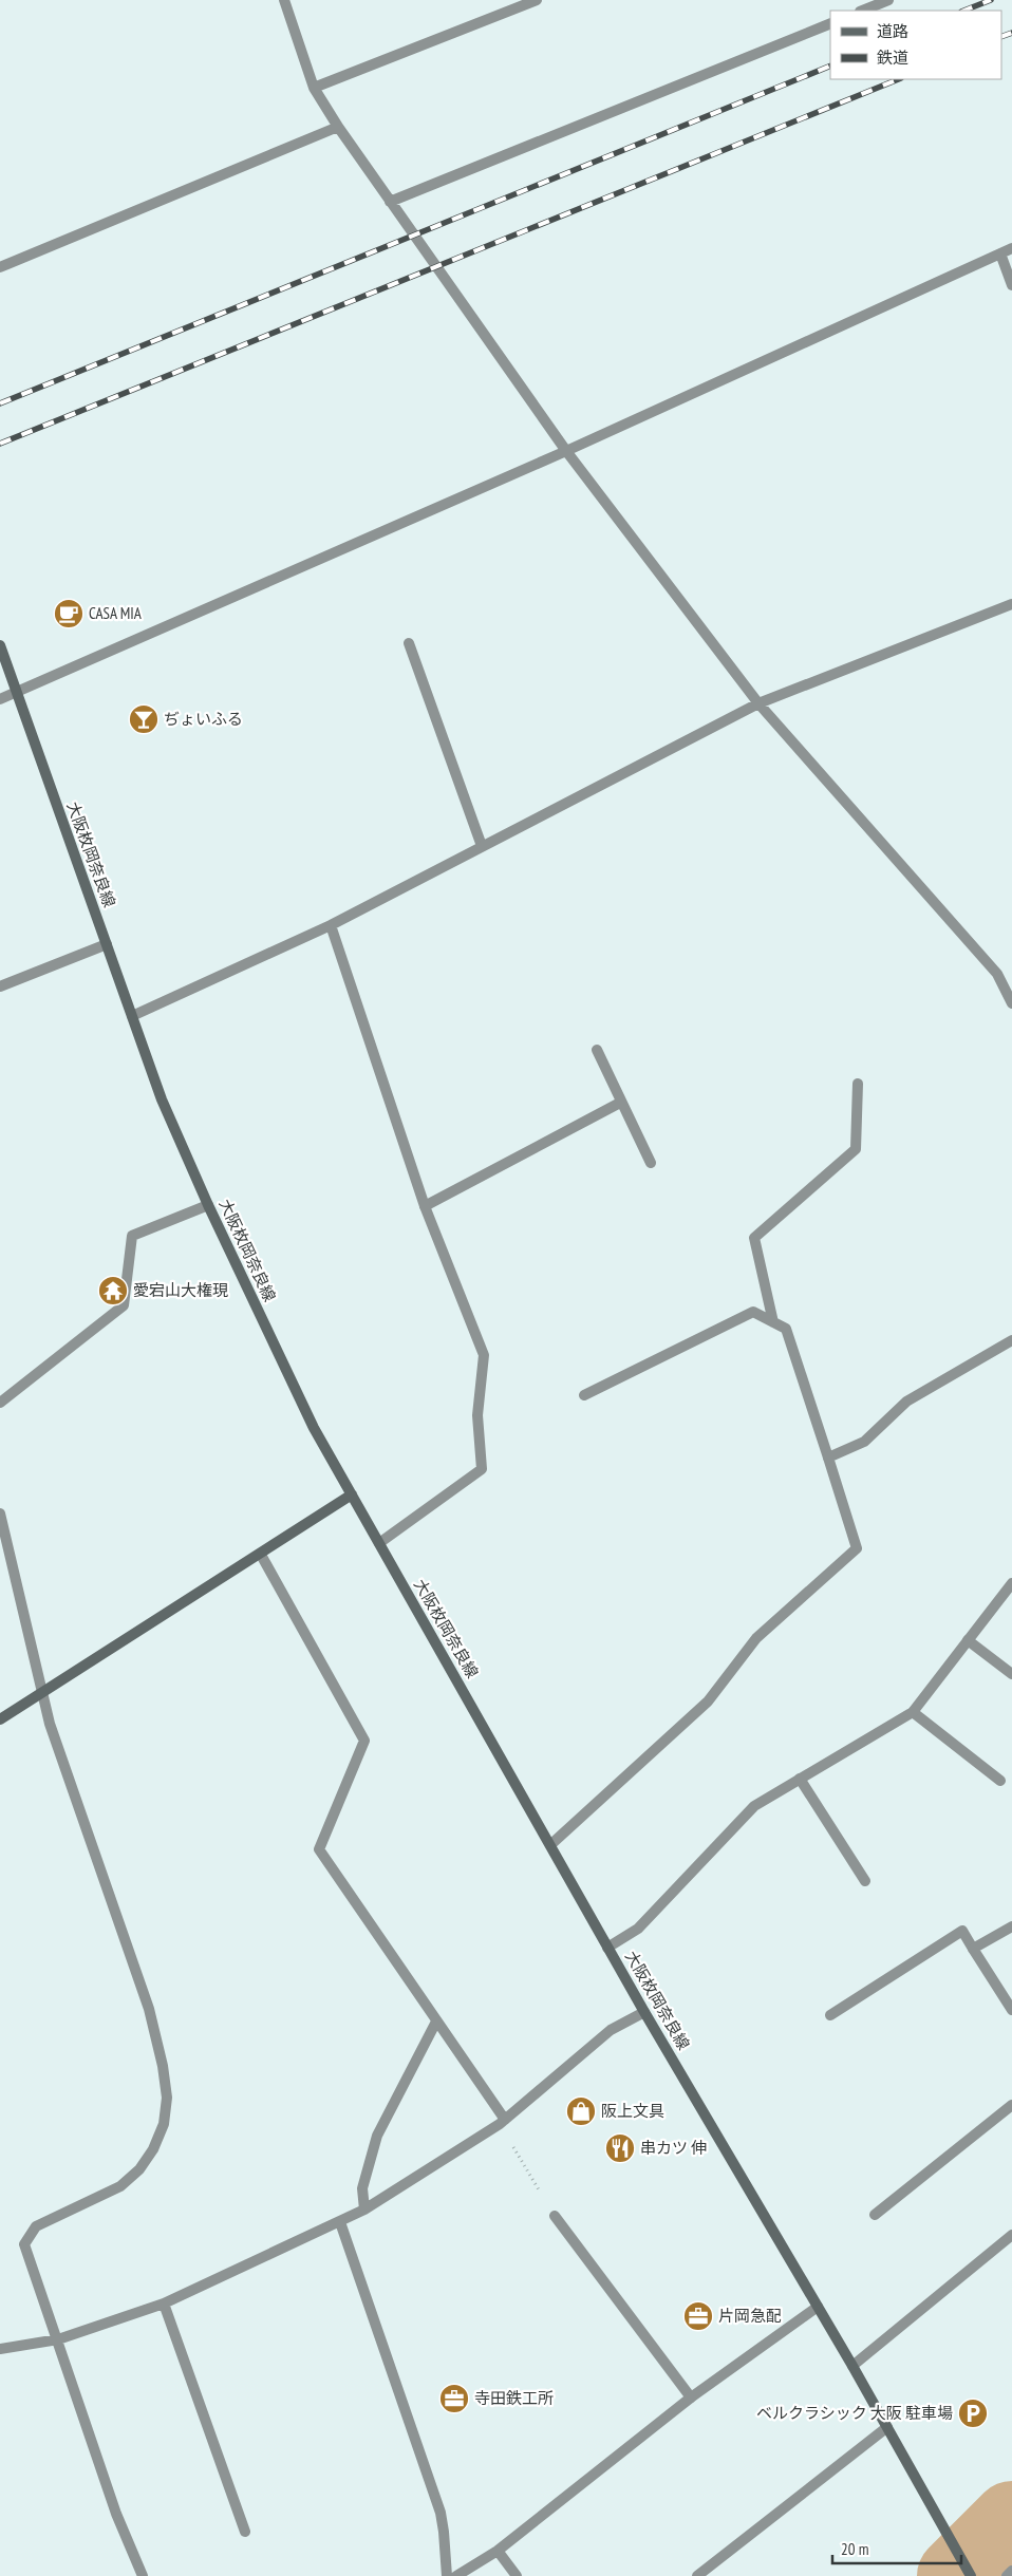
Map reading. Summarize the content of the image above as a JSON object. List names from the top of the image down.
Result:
{
  "streets": {
    "main road": ["大阪枚岡奈良線"]
  },
  "places": {
    "cafe": ["CASA MIA"],
    "bar": ["ぢょいふる"],
    "temple": ["愛宕山大権現"],
    "shop": ["阪上文具"],
    "restaurant": ["串カツ 伸"],
    "office": ["片岡急配", "寺田鉄工所"],
    "parking": ["ベルクラシック 大阪 駐車場"]
  },
  "legend": ["道路", "鉄道"],
  "scale_bar": "20 m"
}
